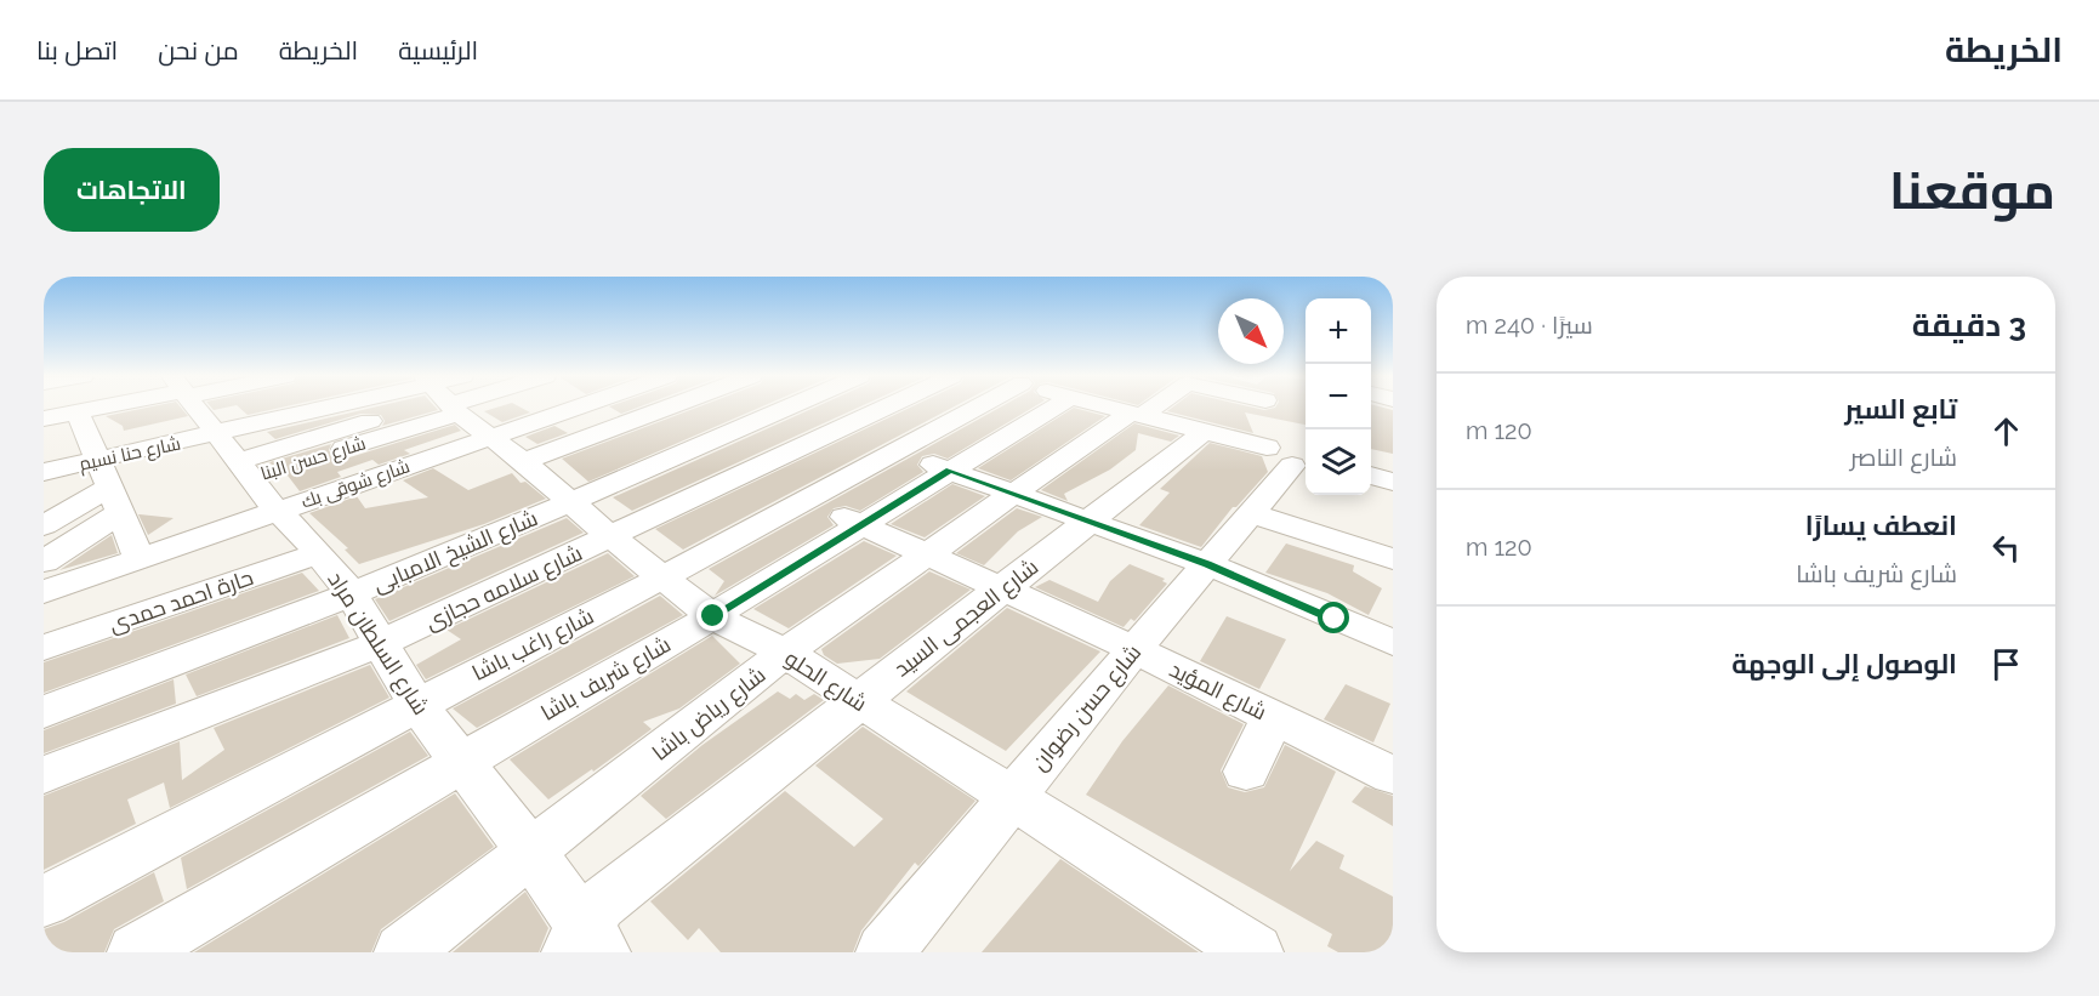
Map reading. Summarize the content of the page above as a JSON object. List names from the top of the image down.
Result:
{
  "streets": {
    "street": [
      "شارع حنا نسيم",
      "شارع حسن البنا",
      "شارع شوقى بك",
      "شارع الشيخ الامبابى",
      "شارع سلامه حجازى",
      "حارة احمد حمدى",
      "شارع العجمى السيد",
      "شارع السلطان مراد",
      "شارع راغب باشا",
      "شارع شريف باشا",
      "شارع الحلو",
      "شارع المؤيد",
      "شارع حسن رضوان",
      "شارع رياض باشا"
    ]
  },
  "crossings": [
    ["شارع حنا نسيم", "شارع حسن البنا"],
    ["شارع حنا نسيم", "شارع السلطان مراد"],
    ["شارع حسن البنا", "شارع السلطان مراد"],
    ["شارع شوقى بك", "شارع السلطان مراد"],
    ["شارع شوقى بك", "شارع الحلو"],
    ["شارع الشيخ الامبابى", "شارع السلطان مراد"],
    ["شارع الشيخ الامبابى", "شارع الحلو"],
    ["شارع سلامه حجازى", "شارع السلطان مراد"],
    ["شارع سلامه حجازى", "شارع الحلو"],
    ["حارة احمد حمدى", "شارع السلطان مراد"],
    ["شارع العجمى السيد", "شارع السلطان مراد"],
    ["شارع العجمى السيد", "شارع الحلو"],
    ["شارع العجمى السيد", "شارع المؤيد"],
    ["شارع السلطان مراد", "شارع راغب باشا"],
    ["شارع السلطان مراد", "شارع شريف باشا"],
    ["شارع السلطان مراد", "شارع رياض باشا"],
    ["شارع راغب باشا", "شارع الحلو"],
    ["شارع راغب باشا", "شارع المؤيد"],
    ["شارع شريف باشا", "شارع الحلو"],
    ["شارع شريف باشا", "شارع المؤيد"],
    ["شارع الحلو", "شارع حسن رضوان"],
    ["شارع الحلو", "شارع رياض باشا"],
    ["شارع المؤيد", "شارع حسن رضوان"],
    ["شارع المؤيد", "شارع رياض باشا"]
  ],
  "north": "bottom right",
  "page": {
    "header": "الخريطة",
    "nav": [
      "الرئيسية",
      "الخريطة",
      "من نحن",
      "اتصل بنا"
    ],
    "title": "موقعنا",
    "buttons": "الاتجاهات",
    "heading": ["3 دقيقة", "سيرًا · 240 m"],
    "map_buttons": ["+", "−"],
    "list": [
      ["تابع السير", "شارع الناصر", "120 m"],
      ["انعطف يسارًا", "شارع شريف باشا", "120 m"],
      "الوصول إلى الوجهة"
    ]
  }
}
